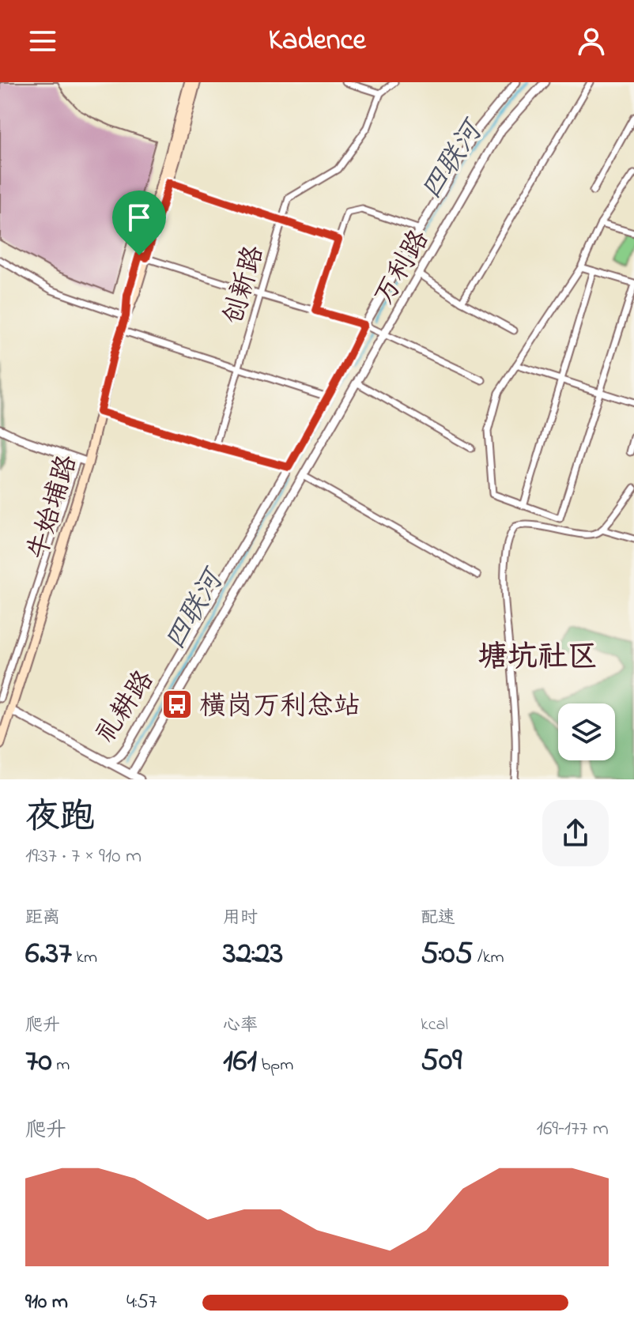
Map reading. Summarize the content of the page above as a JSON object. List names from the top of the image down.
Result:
{
  "streets": {
    "main road": ["牛始埔路"],
    "street": ["万利路", "创新路", "礼耕路"]
  },
  "districts": ["塘坑社区"],
  "water": ["四联河"],
  "places": {
    "bus stop": ["横岗万利总站"]
  },
  "page": {
    "header": "Kadence",
    "heading": ["夜跑", "19:37 · 7 × 910 m"],
    "stats": [
      ["距离", "6.37 km"],
      ["用时", "32:23"],
      ["配速", "5:05 /km"],
      ["爬升", "70 m"],
      ["心率", "161 bpm"],
      ["kcal", "509"]
    ],
    "chart": ["爬升", "169–177 m"],
    "list": [
      {
        "name": "910 m",
        "note": "4:57"
      }
    ]
  }
}
